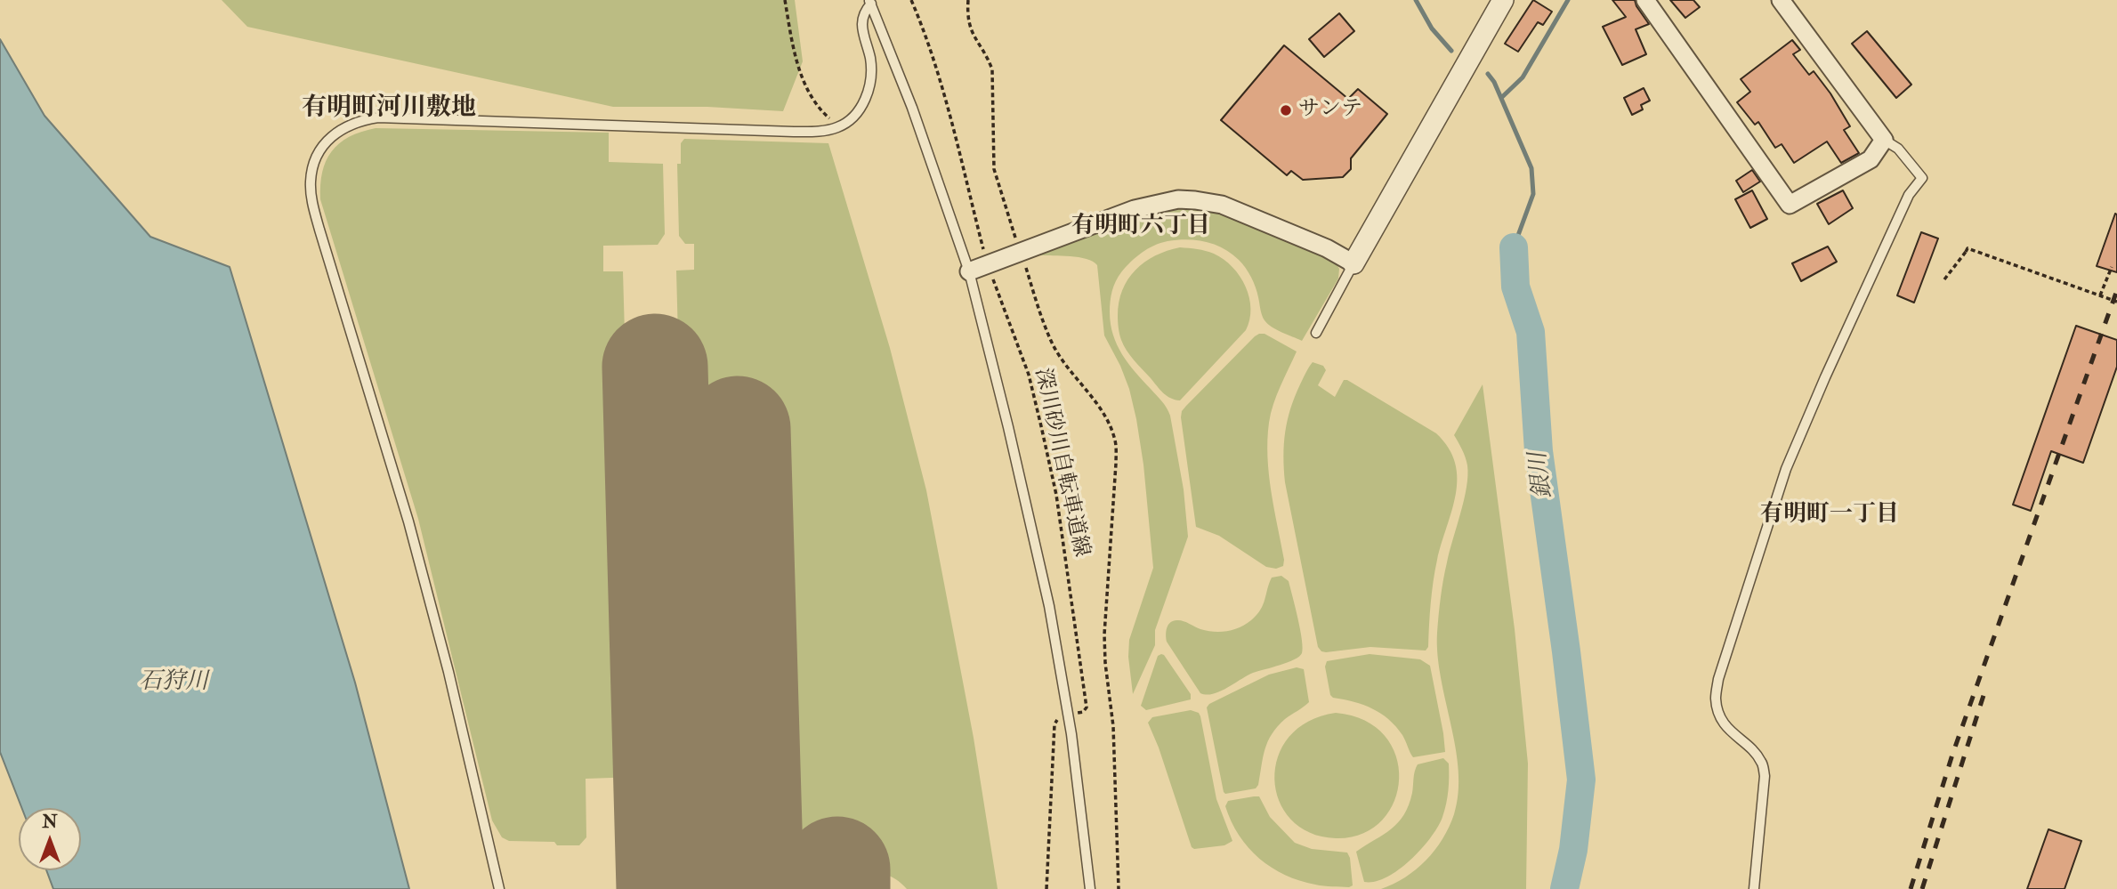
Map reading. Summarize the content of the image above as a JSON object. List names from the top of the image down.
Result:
{
  "streets": {
    "path": ["深川砂川自転車道線"]
  },
  "districts": ["有明町河川敷地", "有明町六丁目", "有明町一丁目"],
  "water": ["銀川", "石狩川"],
  "places": ["サンテ"],
  "north": "top"
}
